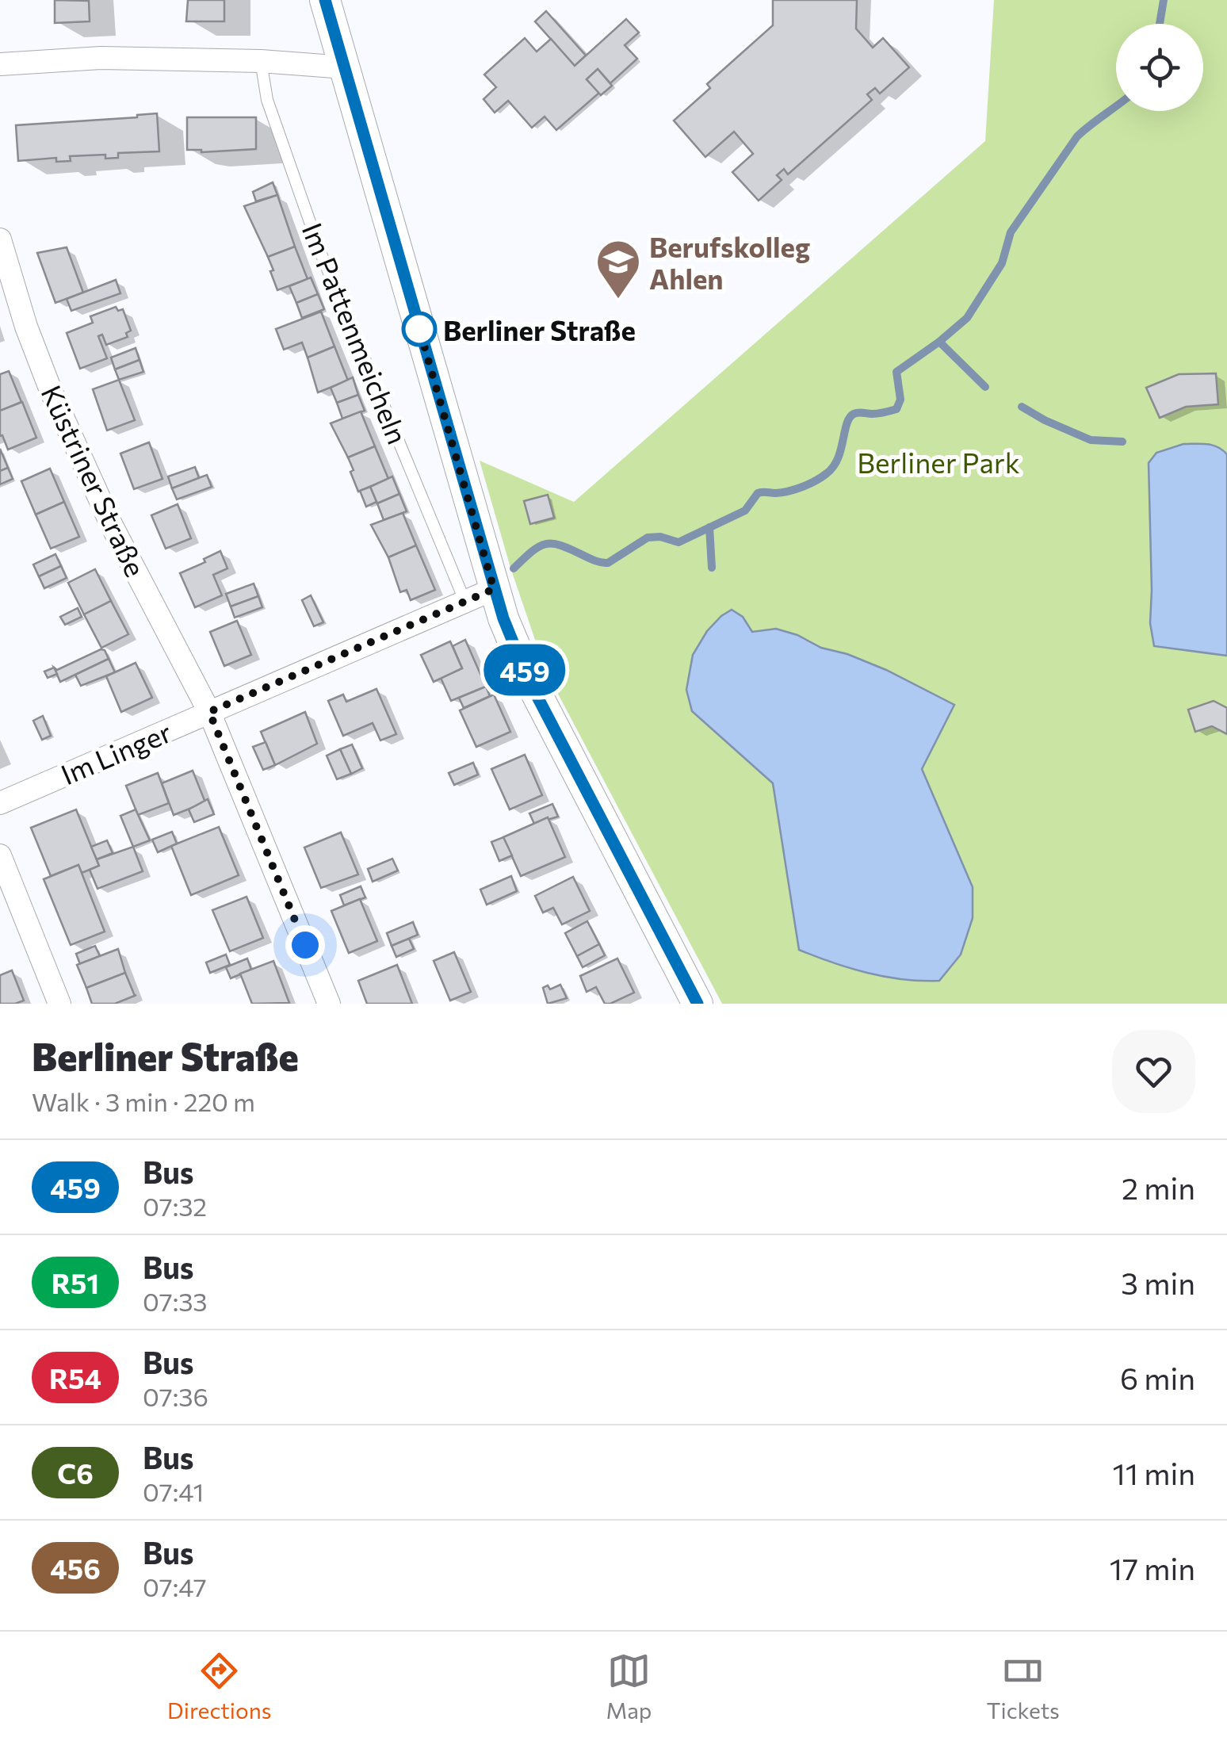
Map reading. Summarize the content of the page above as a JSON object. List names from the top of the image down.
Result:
{
  "streets": {
    "street": ["Im Pattenmeicheln", "Küstriner Straße", "Im Linger"]
  },
  "crossings": [
    ["Im Pattenmeicheln", "Im Linger"],
    ["Küstriner Straße", "Im Linger"]
  ],
  "parks": ["Berliner Park"],
  "places": {
    "school or university": ["Berufskolleg Ahlen"],
    "other": ["Berliner Straße"]
  },
  "lines": ["bus line 459"],
  "page": {
    "on_map": "459",
    "heading": ["Berliner Straße", "Walk · 3 min · 220 m"],
    "list": [
      {
        "mark": "459",
        "name": "Bus",
        "note": "07:32",
        "value": "2 min"
      },
      {
        "mark": "R51",
        "name": "Bus",
        "note": "07:33",
        "value": "3 min"
      },
      {
        "mark": "R54",
        "name": "Bus",
        "note": "07:36",
        "value": "6 min"
      },
      {
        "mark": "C6",
        "name": "Bus",
        "note": "07:41",
        "value": "11 min"
      },
      {
        "mark": "456",
        "name": "Bus",
        "note": "07:47",
        "value": "17 min"
      }
    ],
    "tabs": ["Directions", "Map", "Tickets"]
  }
}
